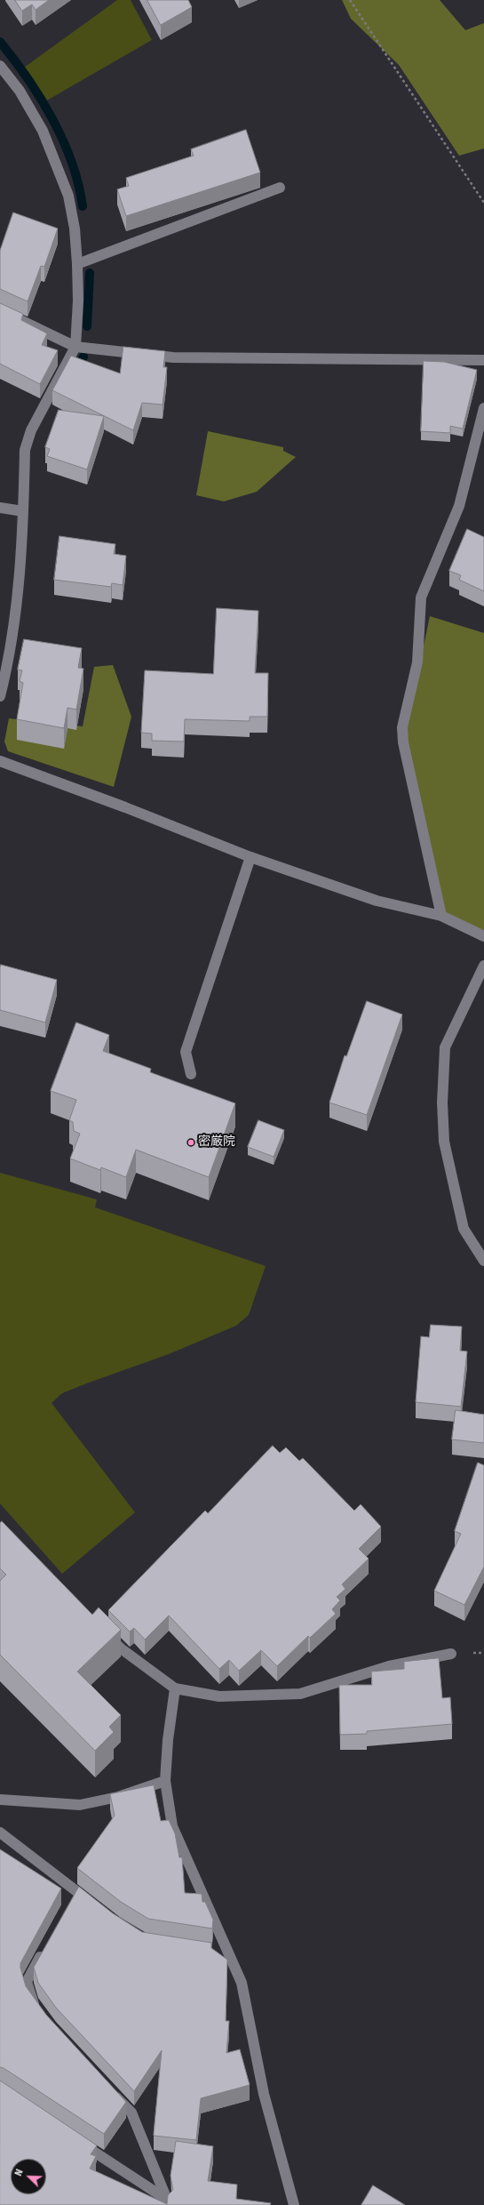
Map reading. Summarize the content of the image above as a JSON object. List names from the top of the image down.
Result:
{
  "places": ["密厳院"],
  "north": "top left"
}
